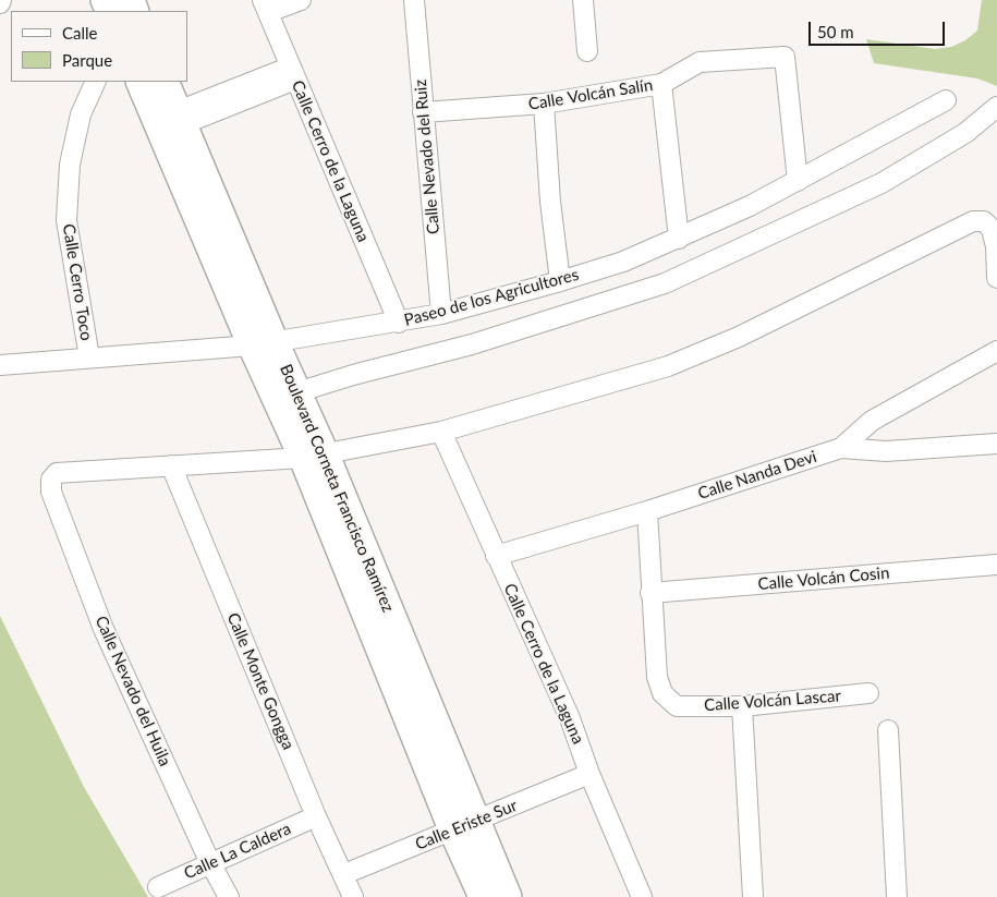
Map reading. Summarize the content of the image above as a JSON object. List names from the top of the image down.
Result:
{
  "streets": {
    "street": [
      "Calle Volcán Salín",
      "Calle Nevado del Ruiz",
      "Calle Cerro de la Laguna",
      "Calle Cerro Toco",
      "Paseo de los Agricultores",
      "Calle Nanda Devi",
      "Boulevard Corneta Francisco Ramírez",
      "Calle Volcán Cosin",
      "Calle Monte Gongga",
      "Calle Nevado del Huila",
      "Calle Volcán Lascar",
      "Calle Eriste Sur",
      "Calle La Caldera"
    ]
  },
  "crossings": [
    ["Calle Volcán Salín", "Calle Nevado del Ruiz"],
    ["Calle Volcán Salín", "Paseo de los Agricultores"],
    ["Calle Nevado del Ruiz", "Paseo de los Agricultores"],
    ["Calle Cerro de la Laguna", "Paseo de los Agricultores"],
    ["Calle Cerro de la Laguna", "Calle Nanda Devi"],
    ["Calle Cerro de la Laguna", "Calle Eriste Sur"],
    ["Calle Cerro Toco", "Paseo de los Agricultores"],
    ["Paseo de los Agricultores", "Boulevard Corneta Francisco Ramírez"],
    ["Boulevard Corneta Francisco Ramírez", "Calle Eriste Sur"],
    ["Calle Volcán Cosin", "Calle Volcán Lascar"],
    ["Calle Monte Gongga", "Calle Nevado del Huila"],
    ["Calle Monte Gongga", "Calle Eriste Sur"],
    ["Calle Monte Gongga", "Calle La Caldera"],
    ["Calle Nevado del Huila", "Calle La Caldera"]
  ],
  "legend": ["Calle", "Parque"],
  "scale_bar": "50 m"
}
